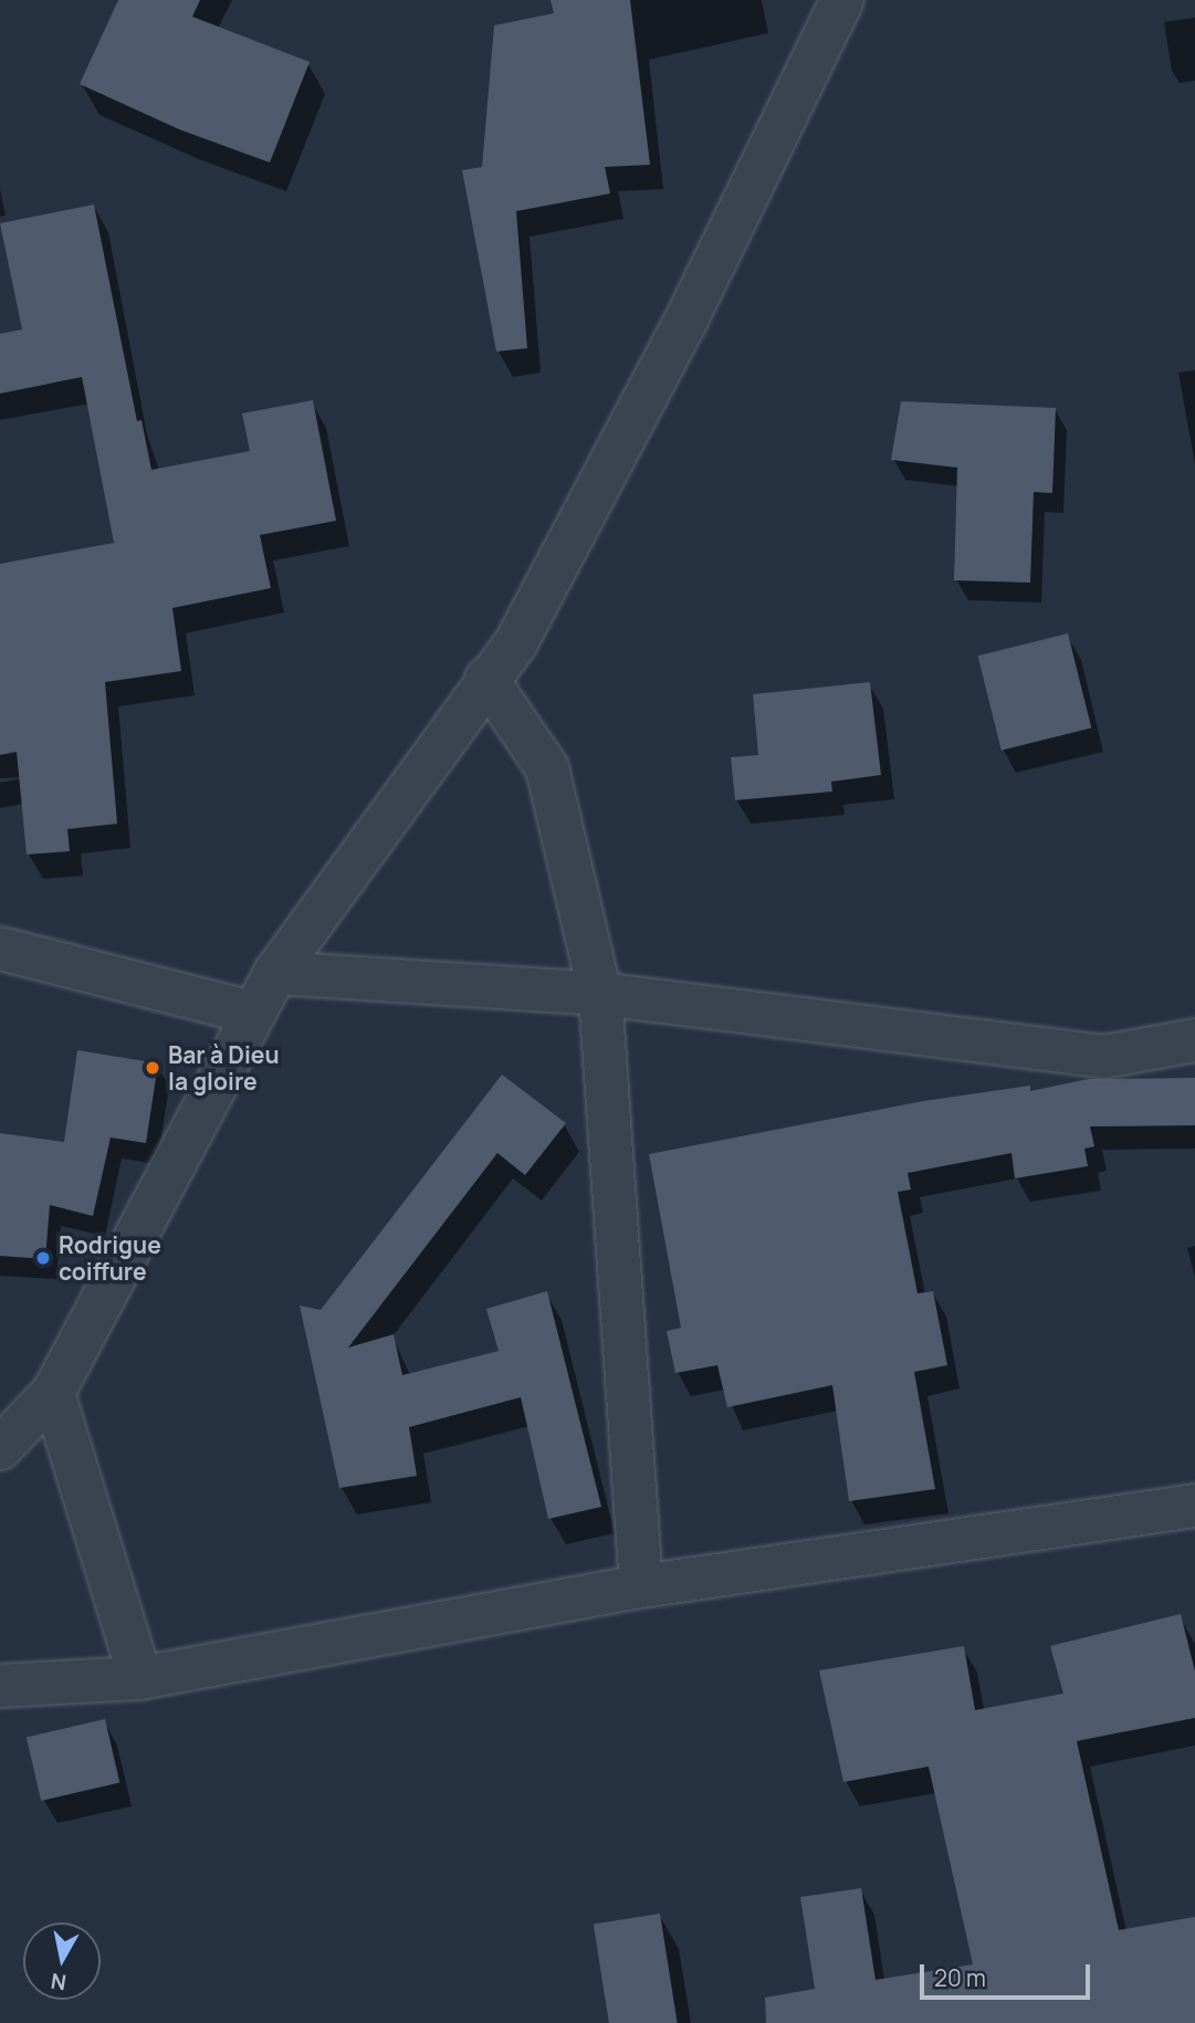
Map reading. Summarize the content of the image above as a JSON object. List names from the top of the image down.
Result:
{
  "places": ["Bar à Dieu la gloire", "Rodrigue coiffure"],
  "scale_bar": "20 m",
  "north": "bottom"
}
